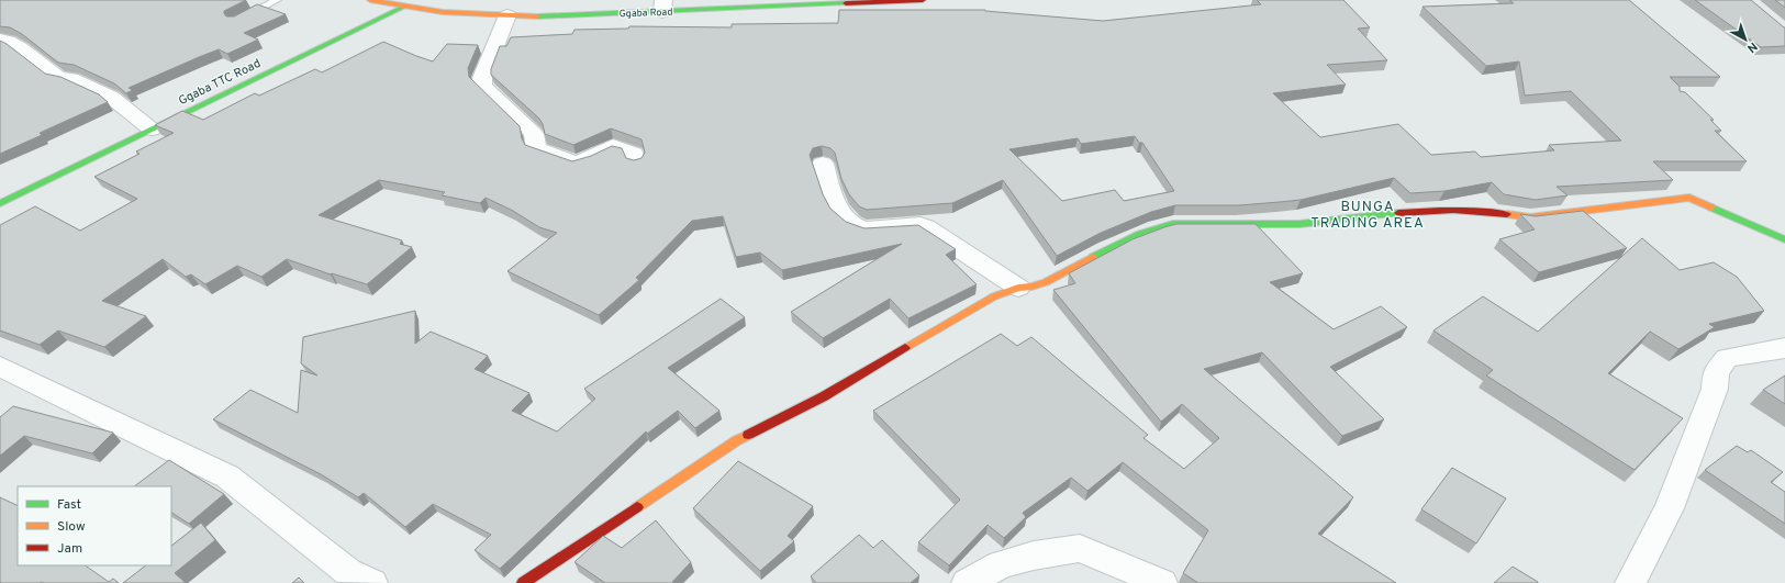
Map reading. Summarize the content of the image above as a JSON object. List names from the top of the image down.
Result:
{
  "streets": {
    "street": ["Ggaba Road", "Ggaba TTC Road"]
  },
  "crossings": [
    ["Ggaba Road", "Ggaba TTC Road"]
  ],
  "districts": ["BUNGA TRADING AREA"],
  "legend": ["Fast", "Slow", "Jam"],
  "north": "bottom right"
}
